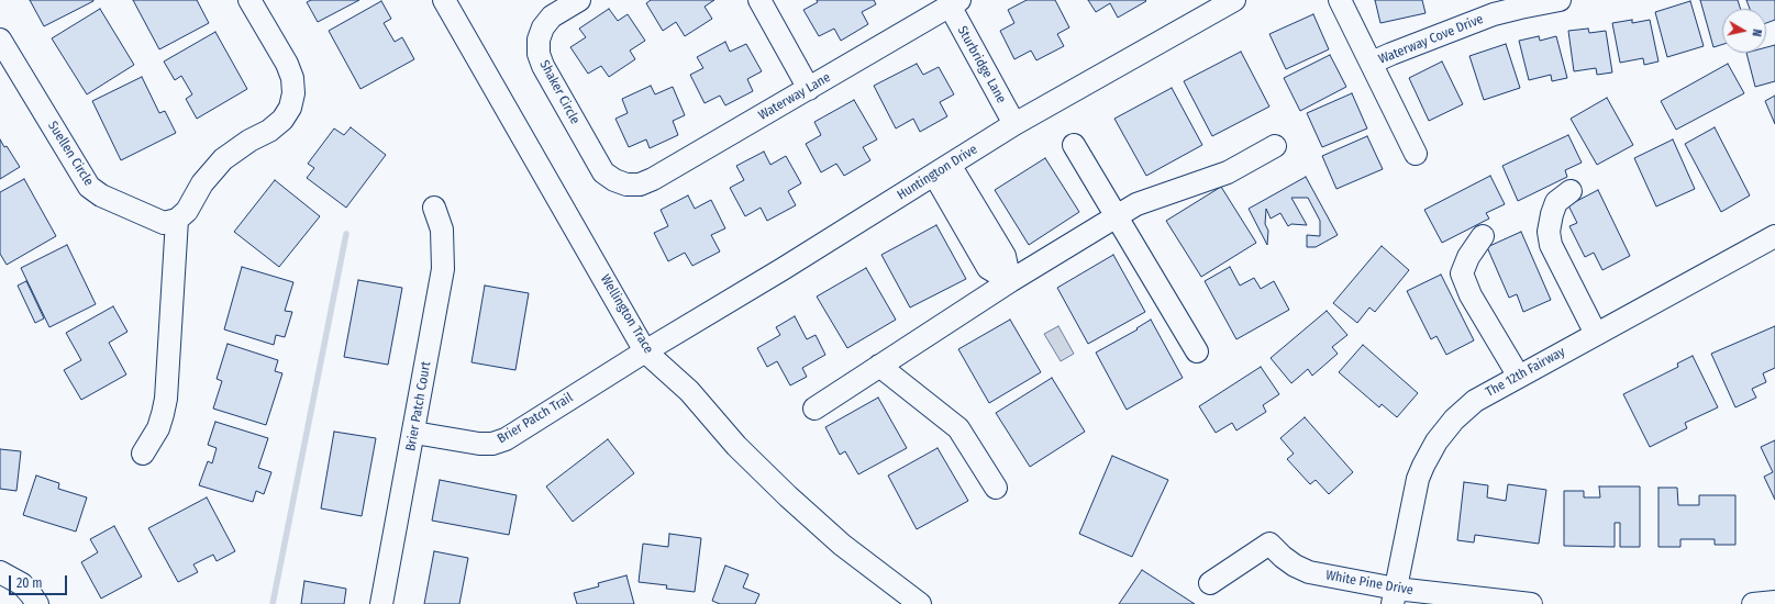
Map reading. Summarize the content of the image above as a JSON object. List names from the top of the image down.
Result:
{
  "streets": {
    "street": [
      "Waterway Cove Drive",
      "Sturbridge Lane",
      "Shaker Circle",
      "Waterway Lane",
      "Suellen Circle",
      "Huntington Drive",
      "Wellington Trace",
      "The 12th Fairway",
      "Brier Patch Court",
      "Brier Patch Trail",
      "White Pine Drive"
    ]
  },
  "crossings": [
    ["Sturbridge Lane", "Waterway Lane"],
    ["Sturbridge Lane", "Huntington Drive"],
    ["Shaker Circle", "Waterway Lane"],
    ["Huntington Drive", "Wellington Trace"],
    ["Huntington Drive", "Brier Patch Trail"],
    ["Wellington Trace", "Brier Patch Trail"],
    ["The 12th Fairway", "White Pine Drive"],
    ["Brier Patch Court", "Brier Patch Trail"]
  ],
  "scale_bar": "20 m",
  "north": "right"
}
